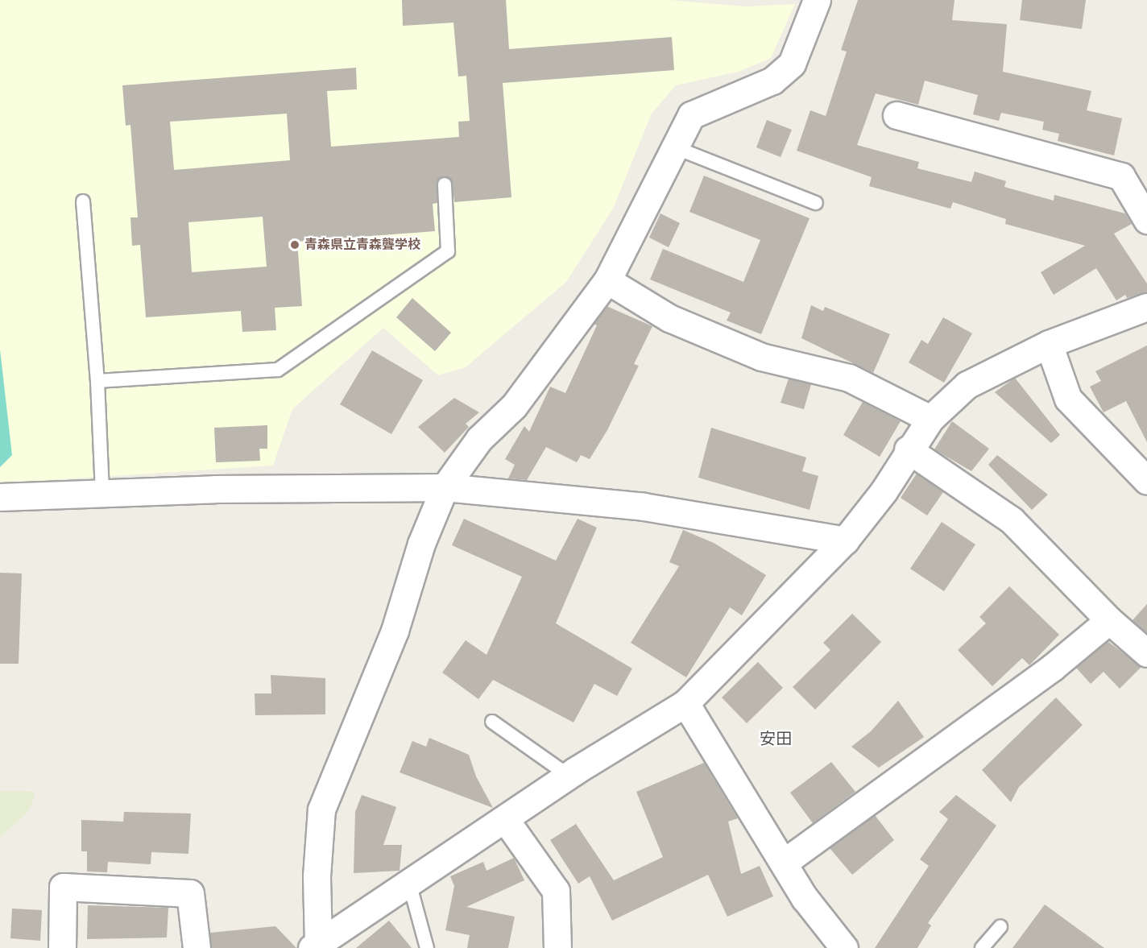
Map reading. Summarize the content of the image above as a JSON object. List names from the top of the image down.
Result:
{
  "districts": ["安田"],
  "places": ["青森県立青森聾学校"]
}
